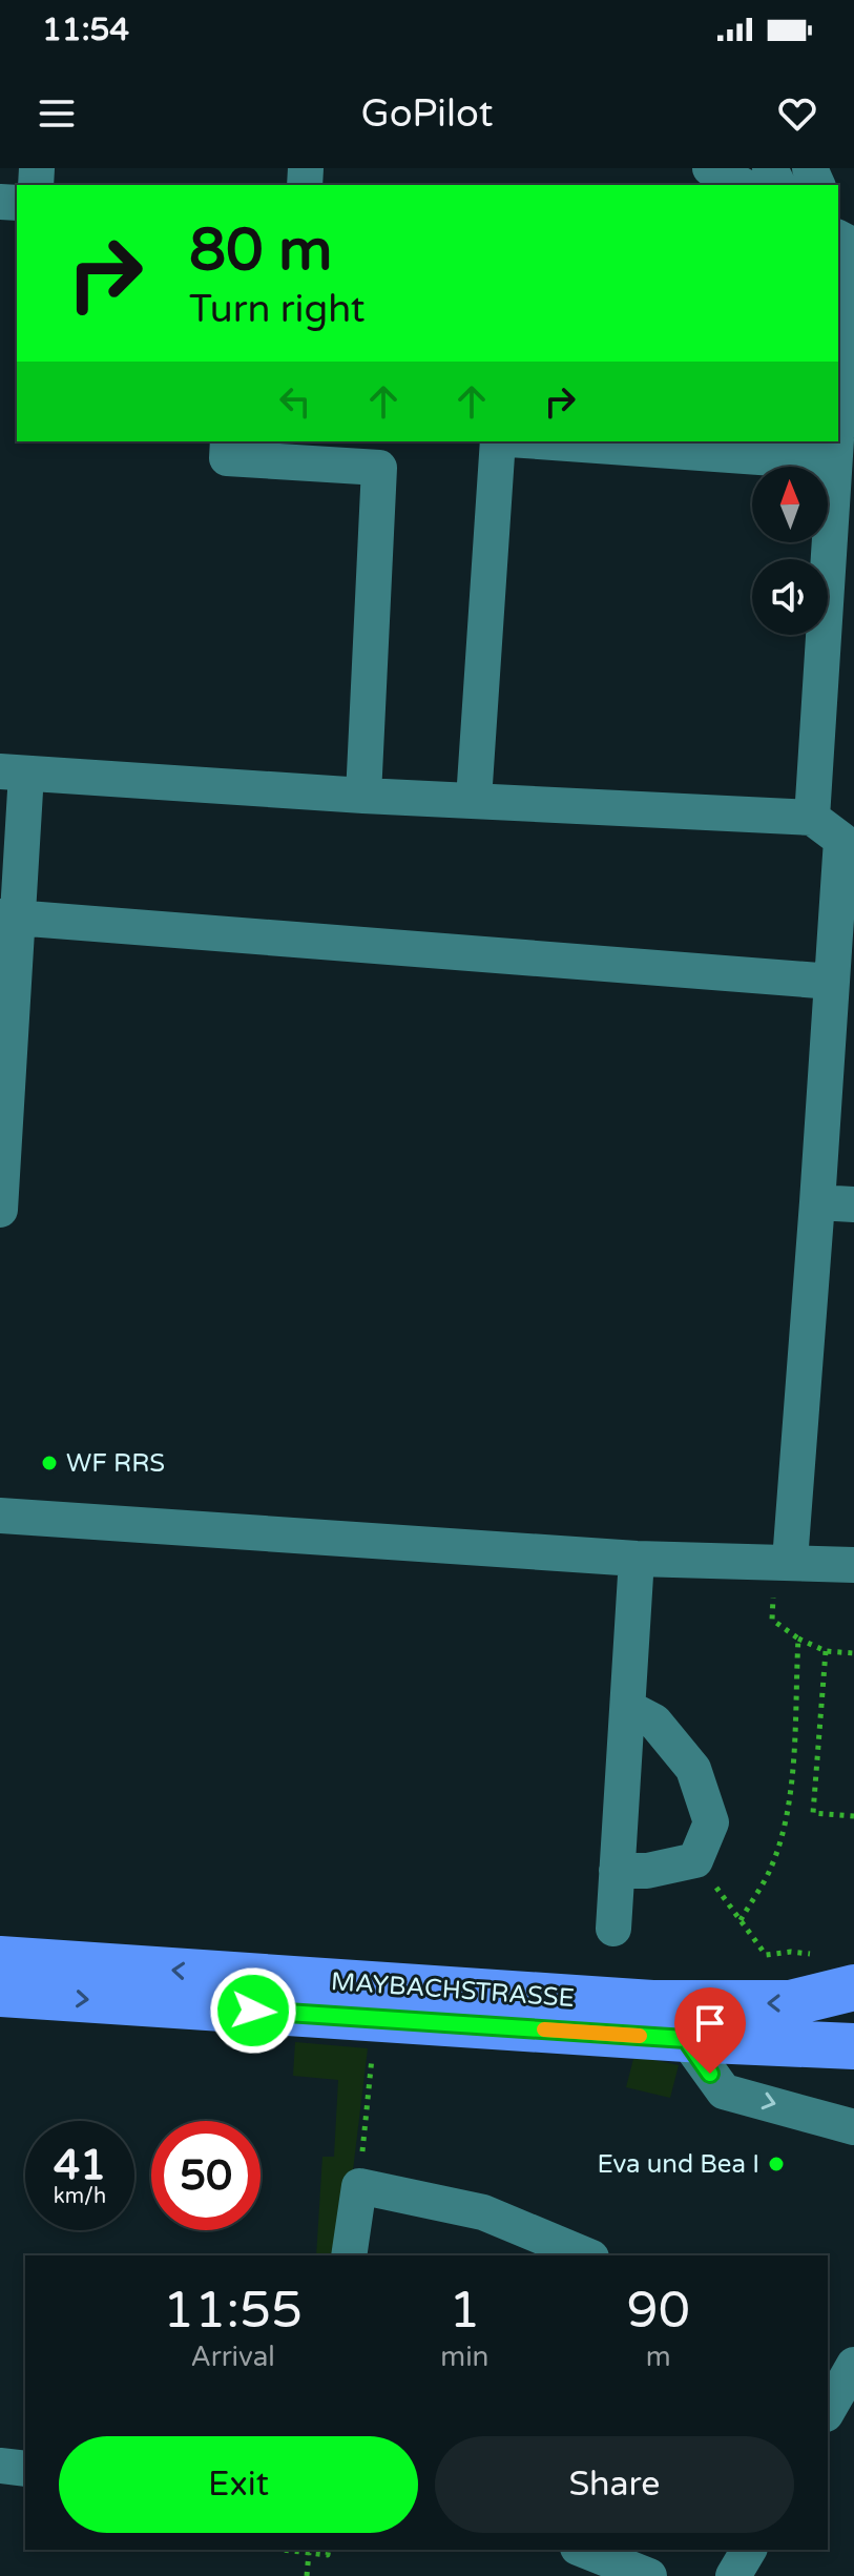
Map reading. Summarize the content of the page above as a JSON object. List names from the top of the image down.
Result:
{
  "streets": {
    "main road": ["MAYBACHSTRASSE"]
  },
  "places": ["WF RRS", "Eva und Bea I"],
  "north": "top",
  "page": {
    "status": "11:54",
    "header": "GoPilot",
    "turn": ["80 m", "Turn right"],
    "speed": "41 km/h",
    "limit": "50",
    "eta": [
      "11:55",
      "Arrival",
      "1",
      "min",
      "90",
      "m"
    ],
    "buttons": ["Exit", "Share"]
  }
}
